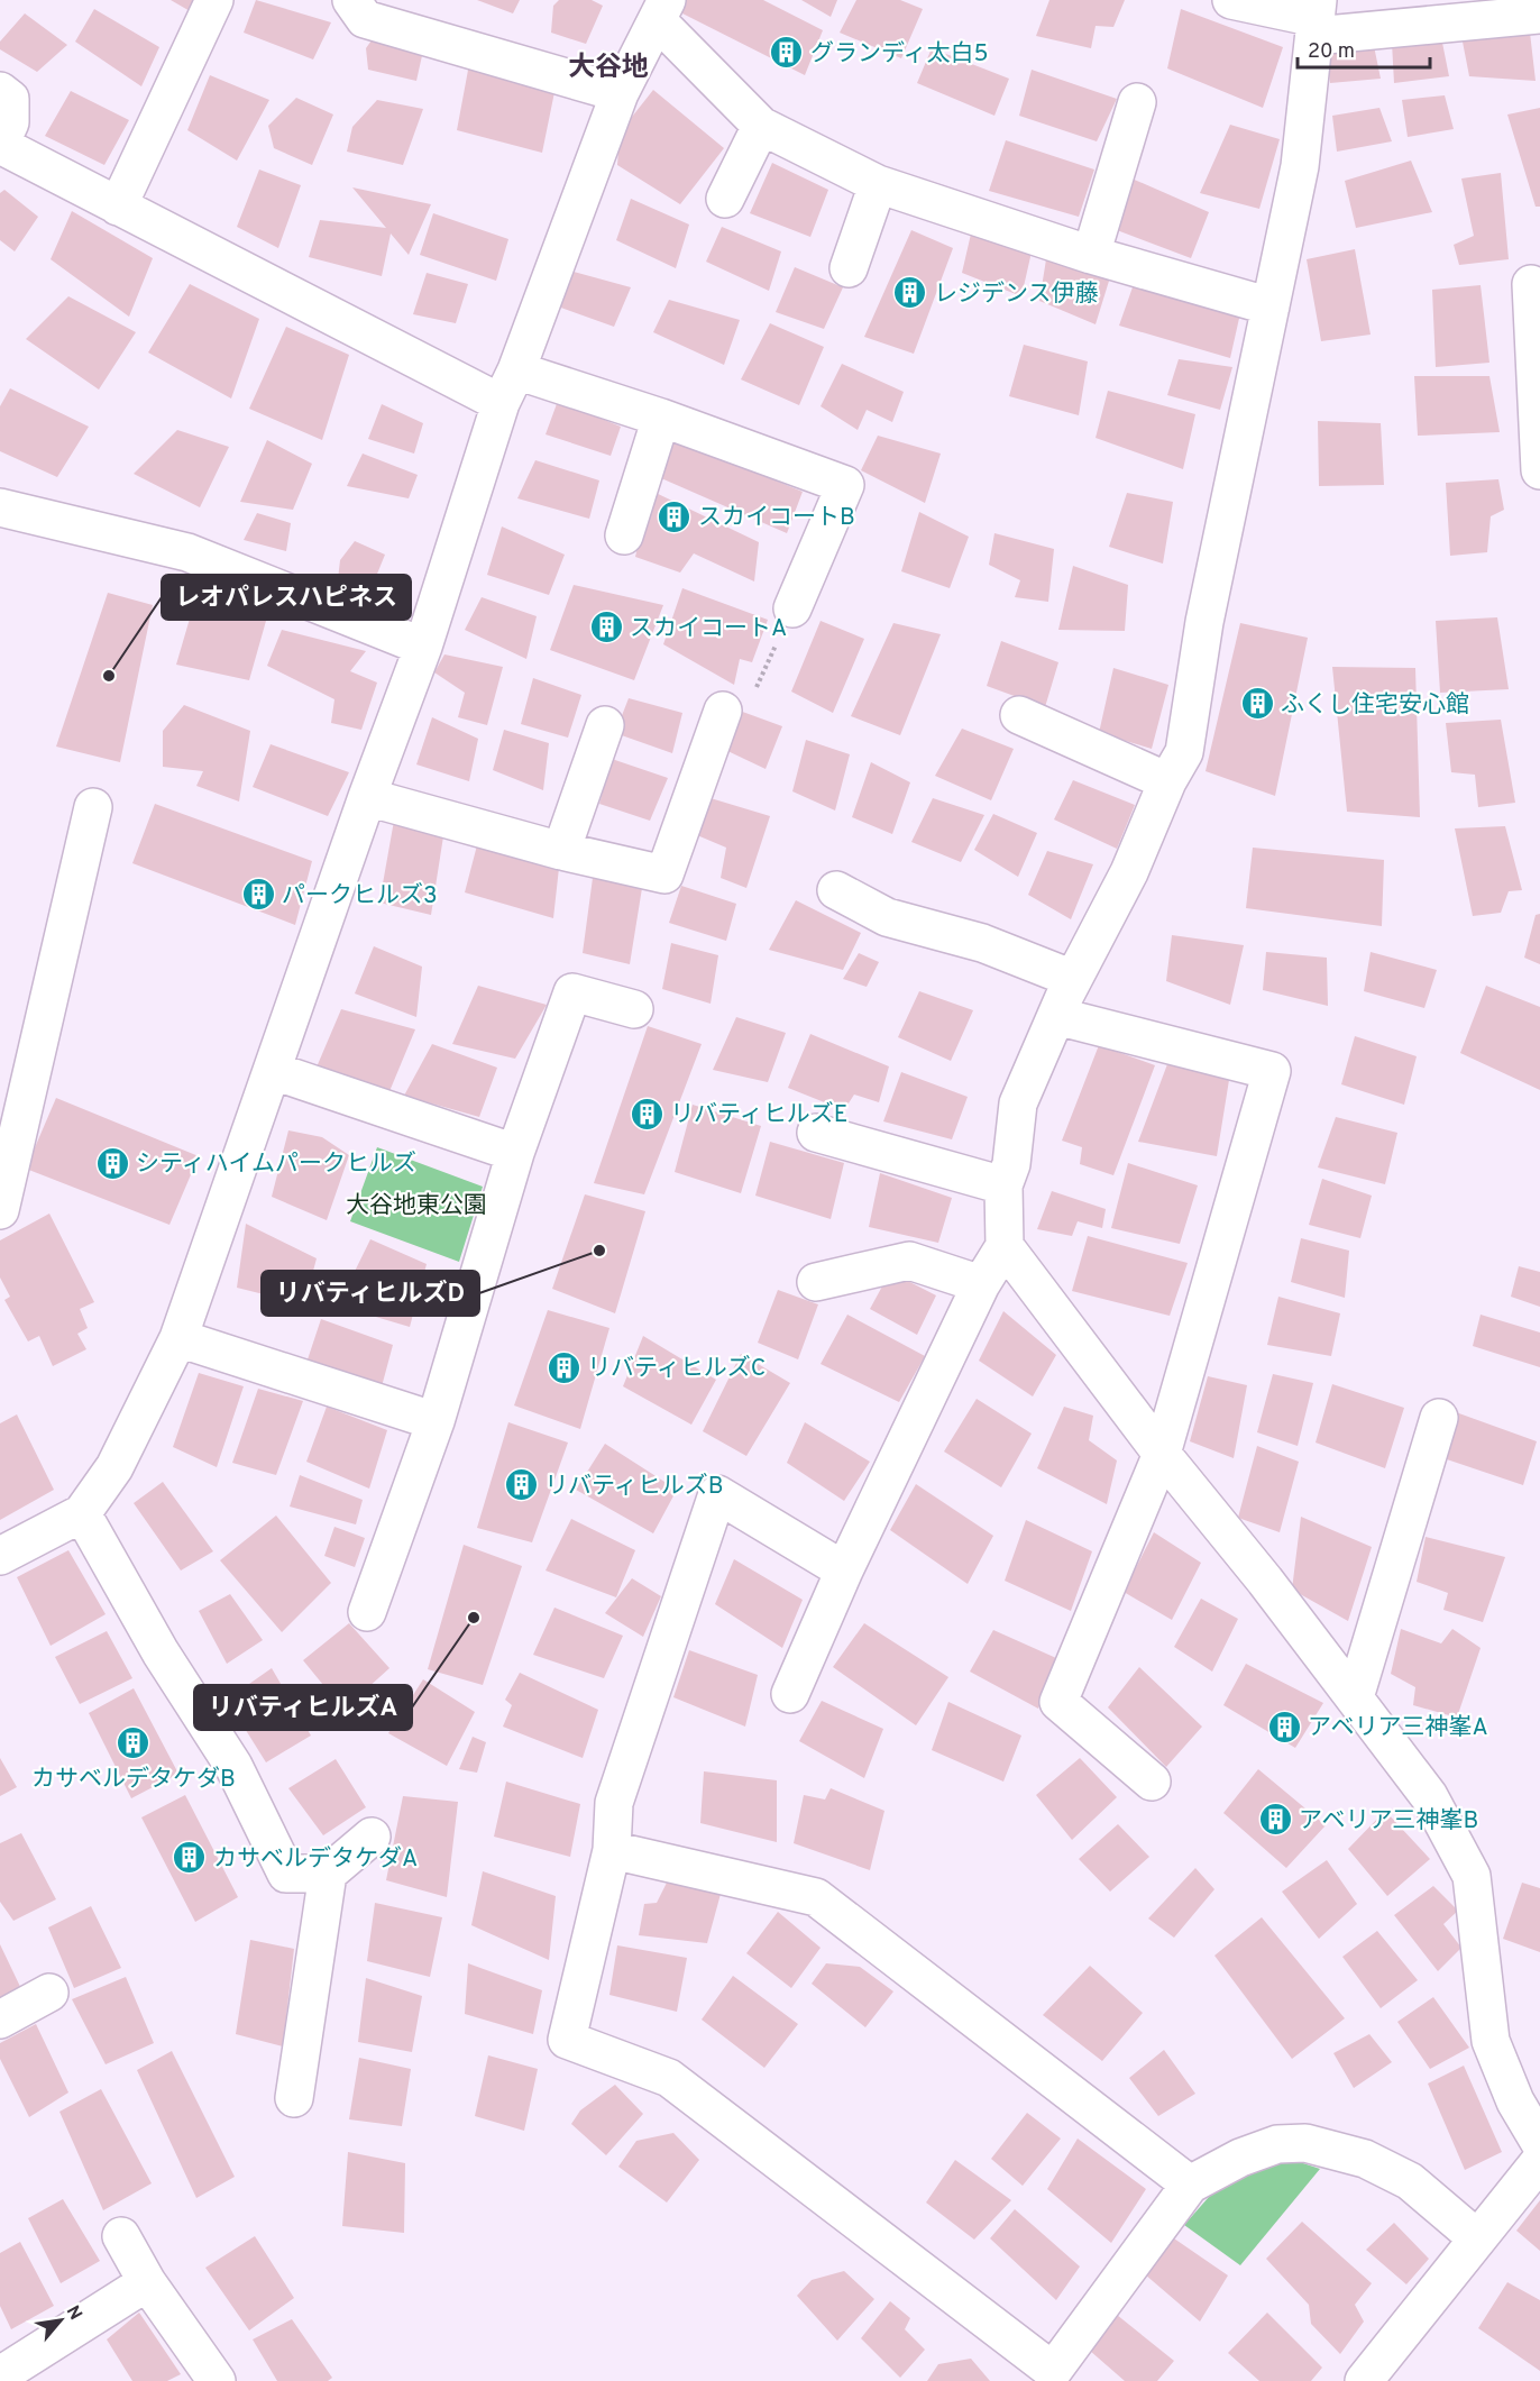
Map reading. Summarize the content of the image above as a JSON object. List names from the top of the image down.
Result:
{
  "districts": ["大谷地"],
  "parks": ["大谷地東公園"],
  "places": {
    "building": [
      "グランディ太白5",
      "レジデンス伊藤",
      "スカイコートB",
      "スカイコートA",
      "ふくし住宅安心館",
      "パークヒルズ3",
      "リバティヒルズE",
      "シティハイムパークヒルズ",
      "リバティヒルズC",
      "リバティヒルズB",
      "アベリア三神峯A",
      "カサベルデタケダB",
      "アベリア三神峯B",
      "カサベルデタケダA"
    ],
    "other": ["レオパレスハピネス", "リバティヒルズD", "リバティヒルズA"]
  },
  "scale_bar": "20 m",
  "north": "top right"
}
